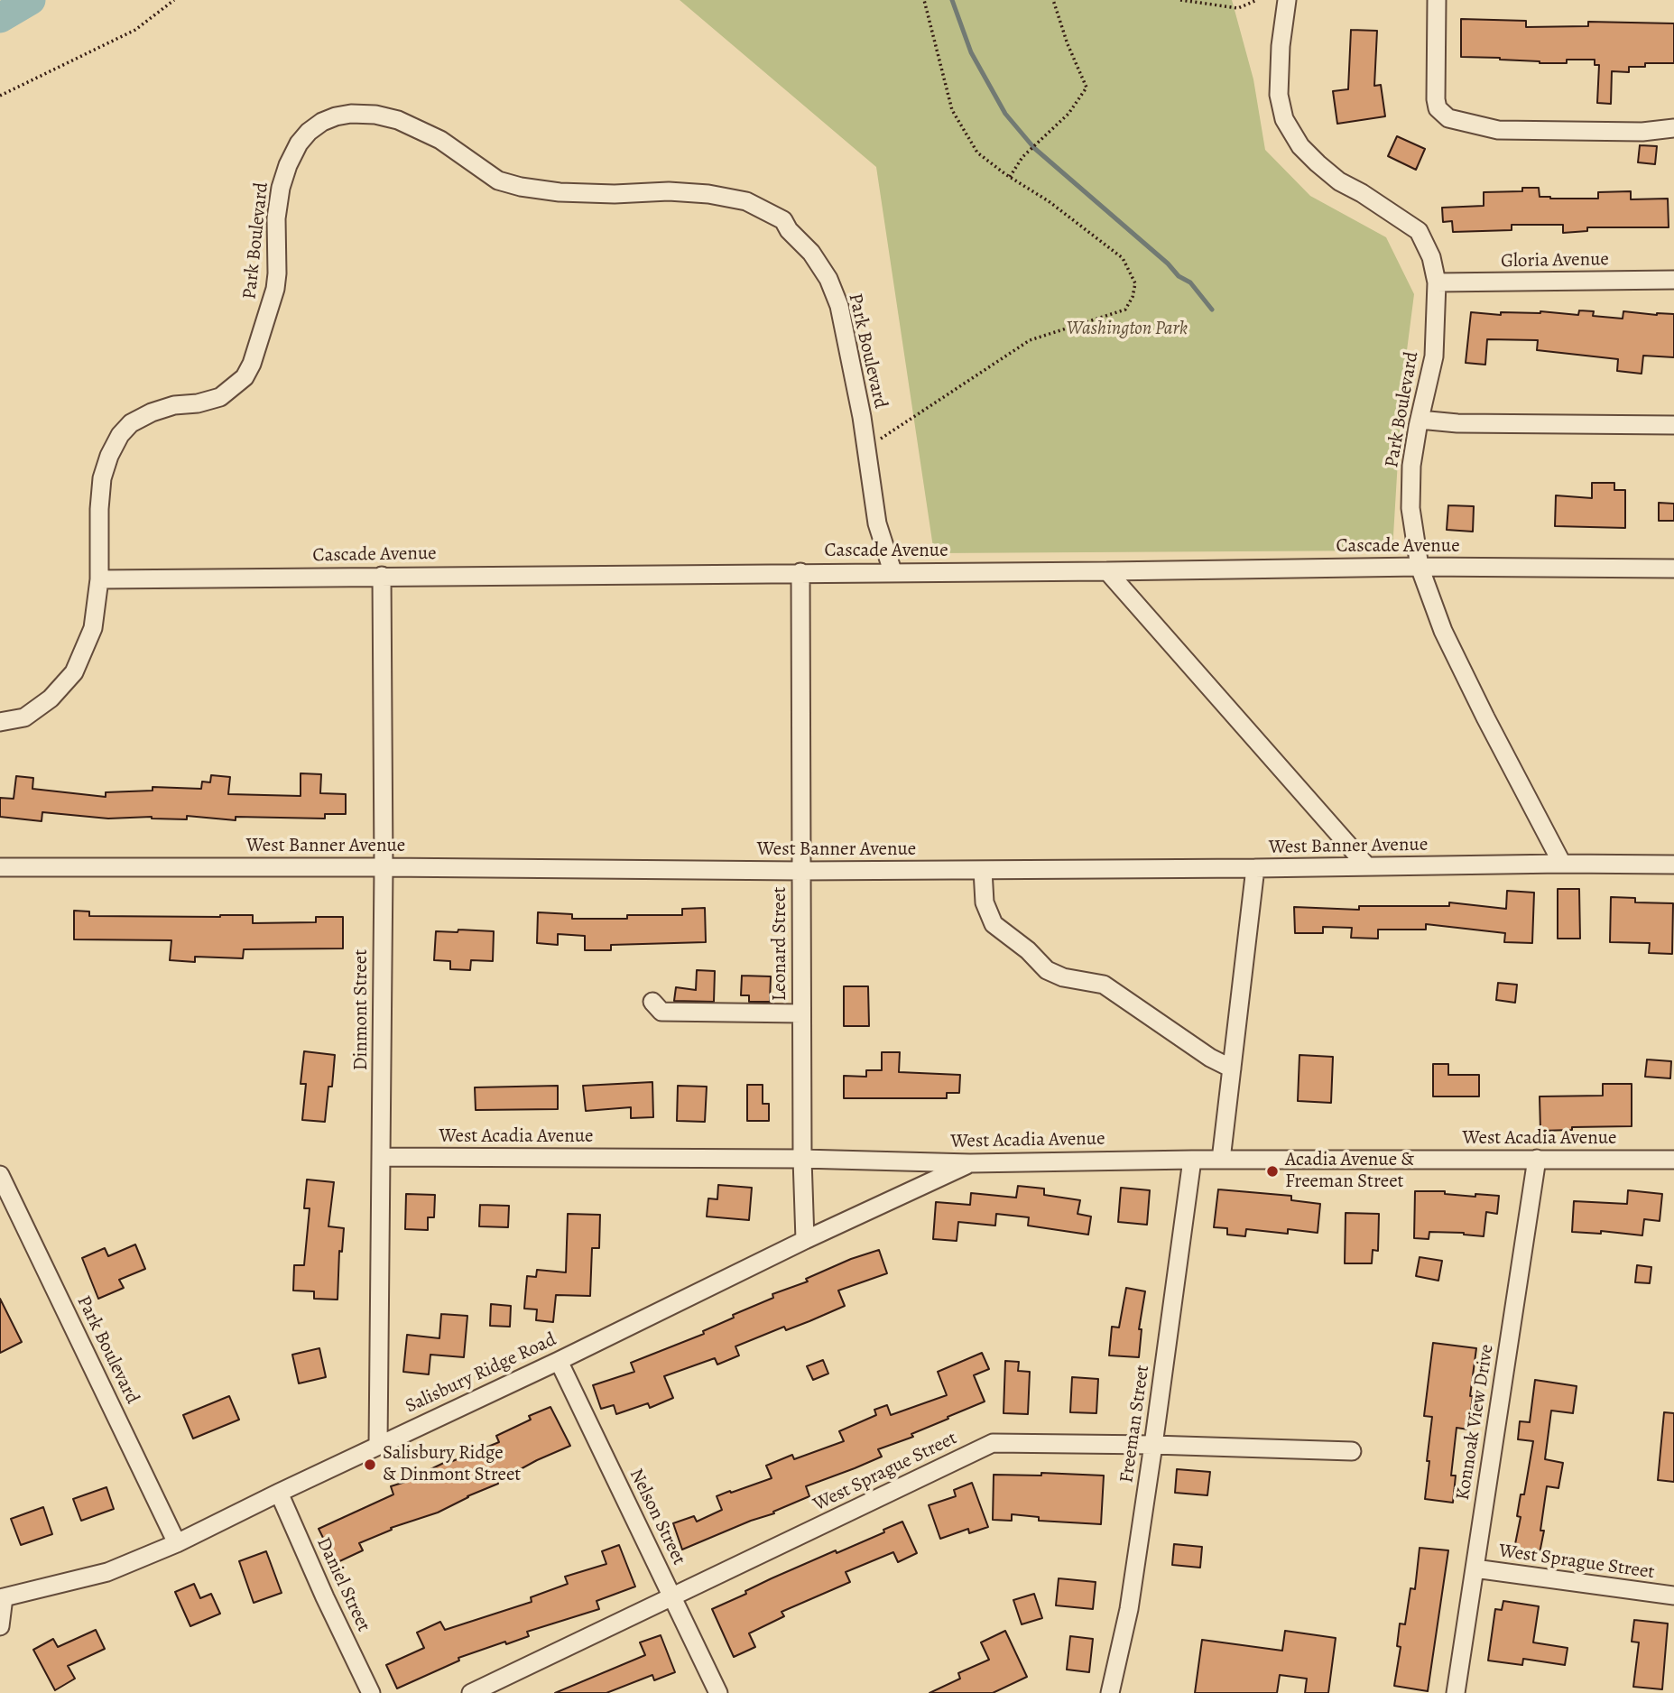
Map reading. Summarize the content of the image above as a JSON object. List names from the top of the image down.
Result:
{
  "streets": {
    "street": [
      "Park Boulevard",
      "Gloria Avenue",
      "Cascade Avenue",
      "West Banner Avenue",
      "Leonard Street",
      "Dinmont Street",
      "West Acadia Avenue",
      "Salisbury Ridge Road",
      "Konnoak View Drive",
      "Freeman Street",
      "West Sprague Street",
      "Nelson Street",
      "Daniel Street"
    ]
  },
  "crossings": [
    ["Park Boulevard", "Gloria Avenue"],
    ["Park Boulevard", "Cascade Avenue"],
    ["Park Boulevard", "West Banner Avenue"],
    ["Park Boulevard", "Salisbury Ridge Road"],
    ["Cascade Avenue", "Leonard Street"],
    ["Cascade Avenue", "Dinmont Street"],
    ["West Banner Avenue", "Leonard Street"],
    ["West Banner Avenue", "Dinmont Street"],
    ["Leonard Street", "West Acadia Avenue"],
    ["Leonard Street", "Salisbury Ridge Road"],
    ["Dinmont Street", "West Acadia Avenue"],
    ["Dinmont Street", "Salisbury Ridge Road"],
    ["West Acadia Avenue", "Salisbury Ridge Road"],
    ["West Acadia Avenue", "Konnoak View Drive"],
    ["West Acadia Avenue", "Freeman Street"],
    ["Salisbury Ridge Road", "Nelson Street"],
    ["Salisbury Ridge Road", "Daniel Street"],
    ["Konnoak View Drive", "West Sprague Street"],
    ["Freeman Street", "West Sprague Street"],
    ["West Sprague Street", "Nelson Street"]
  ],
  "parks": ["Washington Park"],
  "places": ["Acadia Avenue & Freeman Street", "Salisbury Ridge & Dinmont Street"]
}
